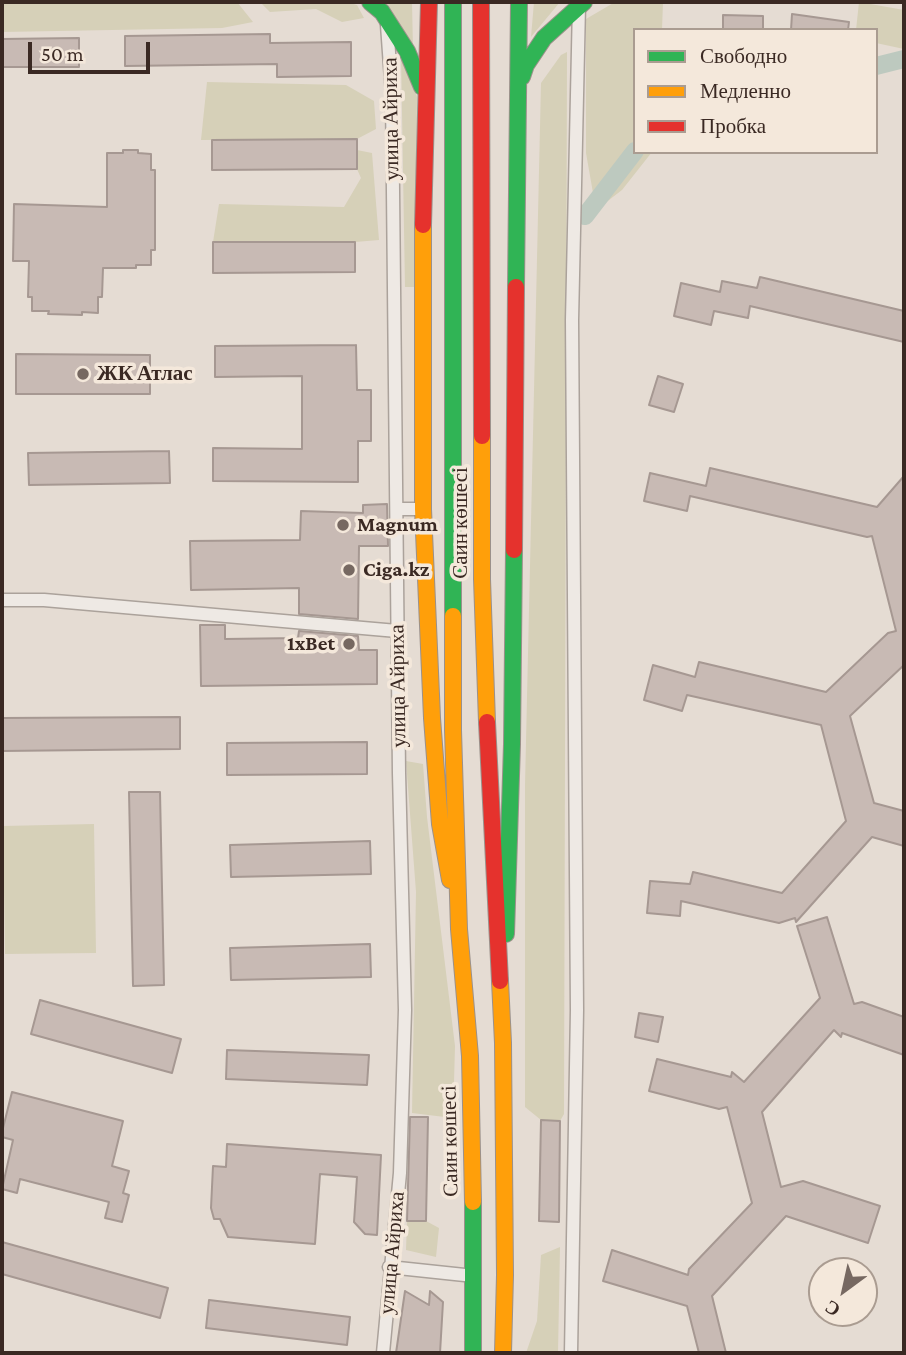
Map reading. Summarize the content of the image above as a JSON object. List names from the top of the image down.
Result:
{
  "streets": {
    "main road": ["Саин көшесі"],
    "street": ["улица Айриха"]
  },
  "places": [
    "ЖК Атлас",
    "Magnum",
    "Ciga.kz",
    "1xBet"
  ],
  "legend": ["Свободно", "Медленно", "Пробка"],
  "scale_bar": "50 m",
  "north": "bottom left"
}
